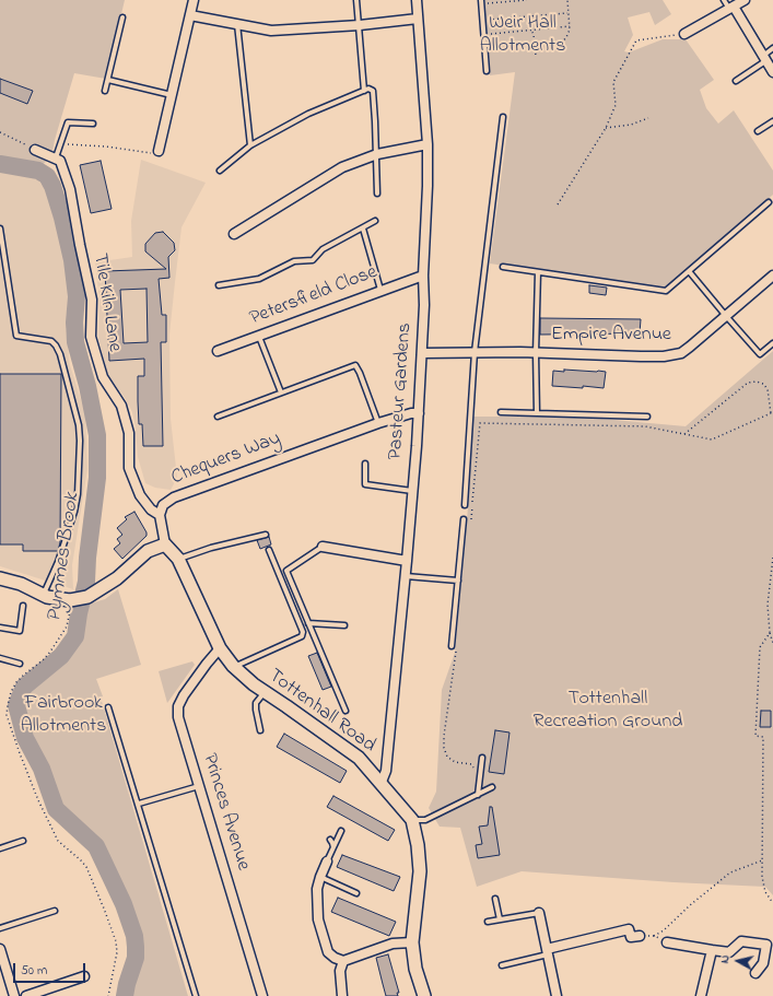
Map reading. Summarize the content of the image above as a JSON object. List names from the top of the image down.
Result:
{
  "streets": {
    "street": [
      "Petersfield Close",
      "Tile Kiln Lane",
      "Empire Avenue",
      "Pasteur Gardens",
      "Chequers Way",
      "Tottenhall Road",
      "Princes Avenue"
    ]
  },
  "crossings": [
    ["Petersfield Close", "Pasteur Gardens"],
    ["Tile Kiln Lane", "Chequers Way"],
    ["Empire Avenue", "Pasteur Gardens"],
    ["Pasteur Gardens", "Chequers Way"],
    ["Pasteur Gardens", "Tottenhall Road"],
    ["Chequers Way", "Tottenhall Road"],
    ["Tottenhall Road", "Princes Avenue"]
  ],
  "water": ["Pymmes Brook"],
  "parks": ["Weir Hall Allotments", "Tottenhall Recreation Ground", "Fairbrook Allotments"],
  "scale_bar": "50 m",
  "north": "left"
}
